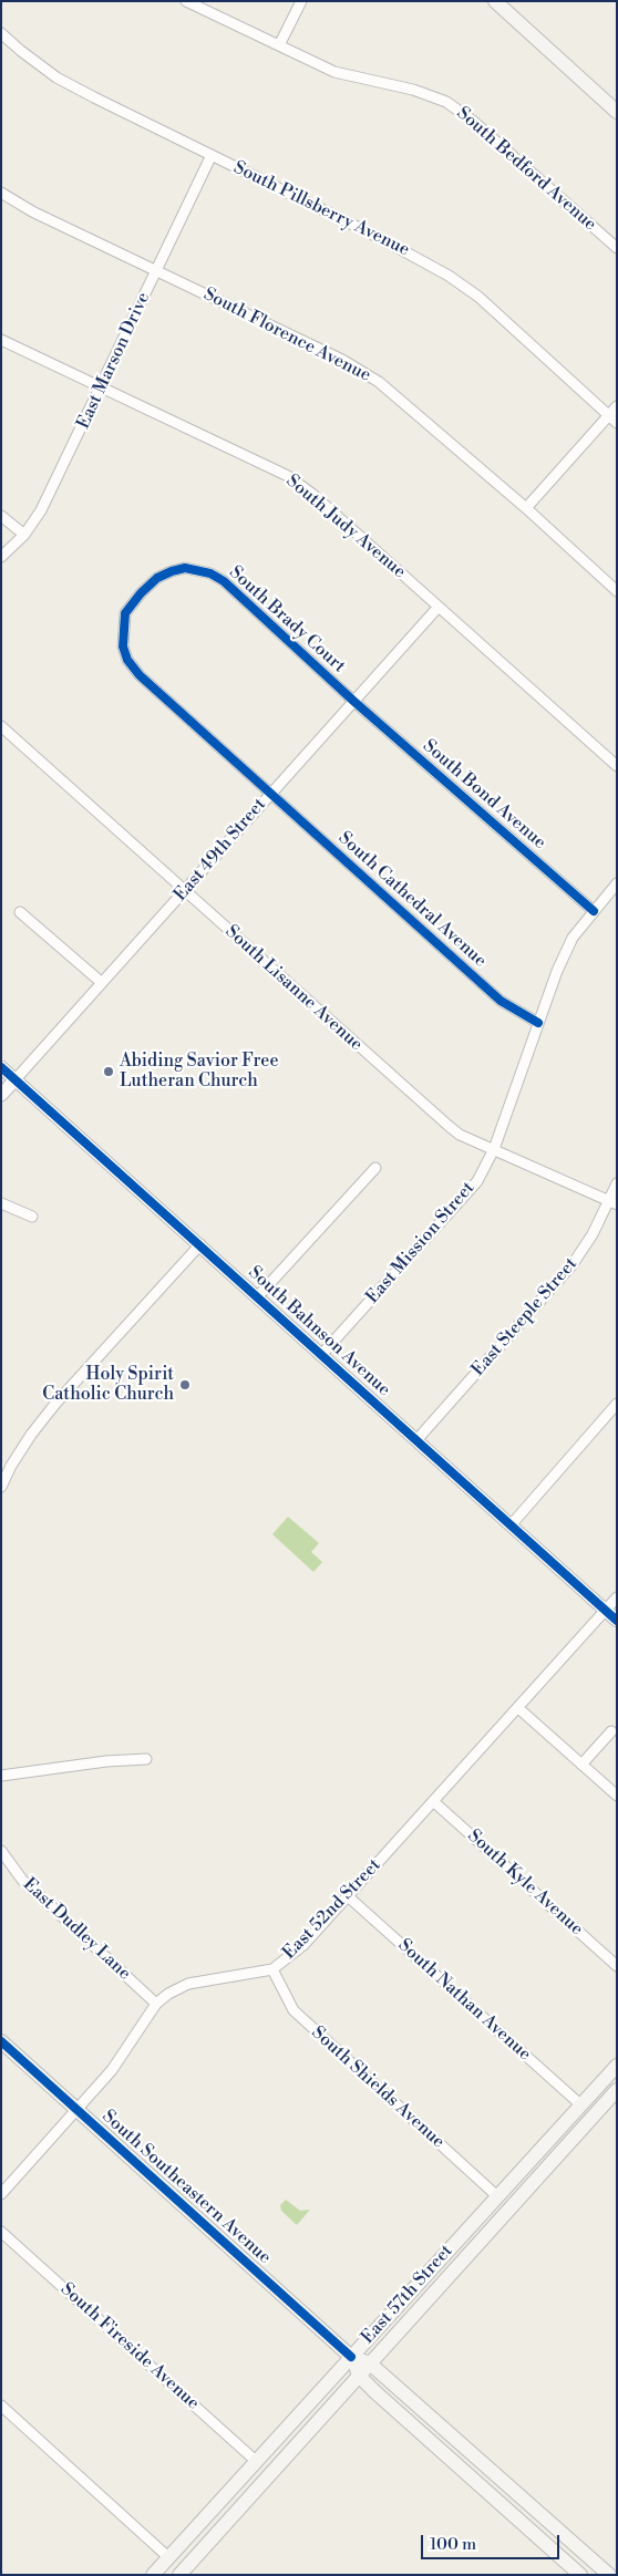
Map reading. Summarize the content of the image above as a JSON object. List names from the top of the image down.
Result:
{
  "streets": {
    "main road": ["South Southeastern Avenue", "East 57th Street"],
    "street": [
      "South Bedford Avenue",
      "South Pillsberry Avenue",
      "South Florence Avenue",
      "East Marson Drive",
      "South Judy Avenue",
      "South Brady Court",
      "South Bond Avenue",
      "East 49th Street",
      "South Cathedral Avenue",
      "South Lisanne Avenue",
      "East Mission Street",
      "East Steeple Street",
      "South Bahnson Avenue",
      "South Kyle Avenue",
      "East 52nd Street",
      "East Dudley Lane",
      "South Nathan Avenue",
      "South Shields Avenue",
      "South Fireside Avenue"
    ]
  },
  "crossings": [
    ["South Pillsberry Avenue", "East Marson Drive"],
    ["South Florence Avenue", "East Marson Drive"],
    ["East Marson Drive", "South Judy Avenue"],
    ["South Judy Avenue", "East 49th Street"],
    ["South Brady Court", "South Bond Avenue"],
    ["South Brady Court", "East 49th Street"],
    ["South Brady Court", "South Cathedral Avenue"],
    ["South Bond Avenue", "East 49th Street"],
    ["South Bond Avenue", "East Mission Street"],
    ["East 49th Street", "South Cathedral Avenue"],
    ["East 49th Street", "South Lisanne Avenue"],
    ["East 49th Street", "South Bahnson Avenue"],
    ["South Cathedral Avenue", "East Mission Street"],
    ["South Lisanne Avenue", "East Mission Street"],
    ["South Lisanne Avenue", "East Steeple Street"],
    ["East Mission Street", "South Bahnson Avenue"],
    ["East Steeple Street", "South Bahnson Avenue"],
    ["South Bahnson Avenue", "East 52nd Street"],
    ["South Kyle Avenue", "East 52nd Street"],
    ["East 52nd Street", "East Dudley Lane"],
    ["East 52nd Street", "South Nathan Avenue"],
    ["East 52nd Street", "South Shields Avenue"],
    ["East 52nd Street", "South Southeastern Avenue"],
    ["South Nathan Avenue", "East 57th Street"],
    ["South Shields Avenue", "East 57th Street"],
    ["South Southeastern Avenue", "East 57th Street"],
    ["East 57th Street", "South Fireside Avenue"]
  ],
  "places": ["Abiding Savior Free Lutheran Church", "Holy Spirit Catholic Church"],
  "scale_bar": "100 m"
}
